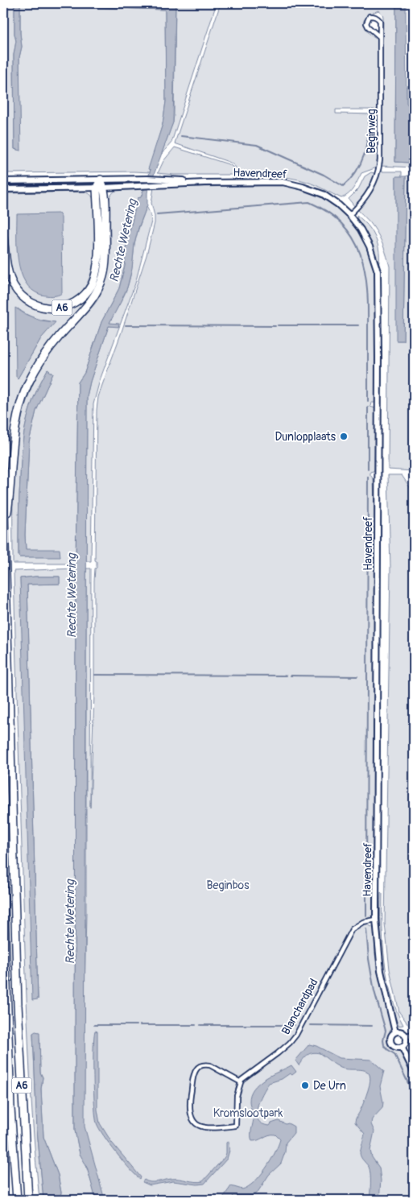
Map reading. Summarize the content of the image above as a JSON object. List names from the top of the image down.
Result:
{
  "streets": {
    "highway": ["A6"],
    "street": ["Beginweg", "Havendreef", "Blanchardpad"]
  },
  "crossings": [
    ["Beginweg", "Havendreef"],
    ["Havendreef", "A6"],
    ["Havendreef", "Blanchardpad"]
  ],
  "water": ["Rechte Wetering"],
  "parks": ["Beginbos", "Kromslootpark"],
  "places": ["Dunlopplaats", "De Urn"]
}
